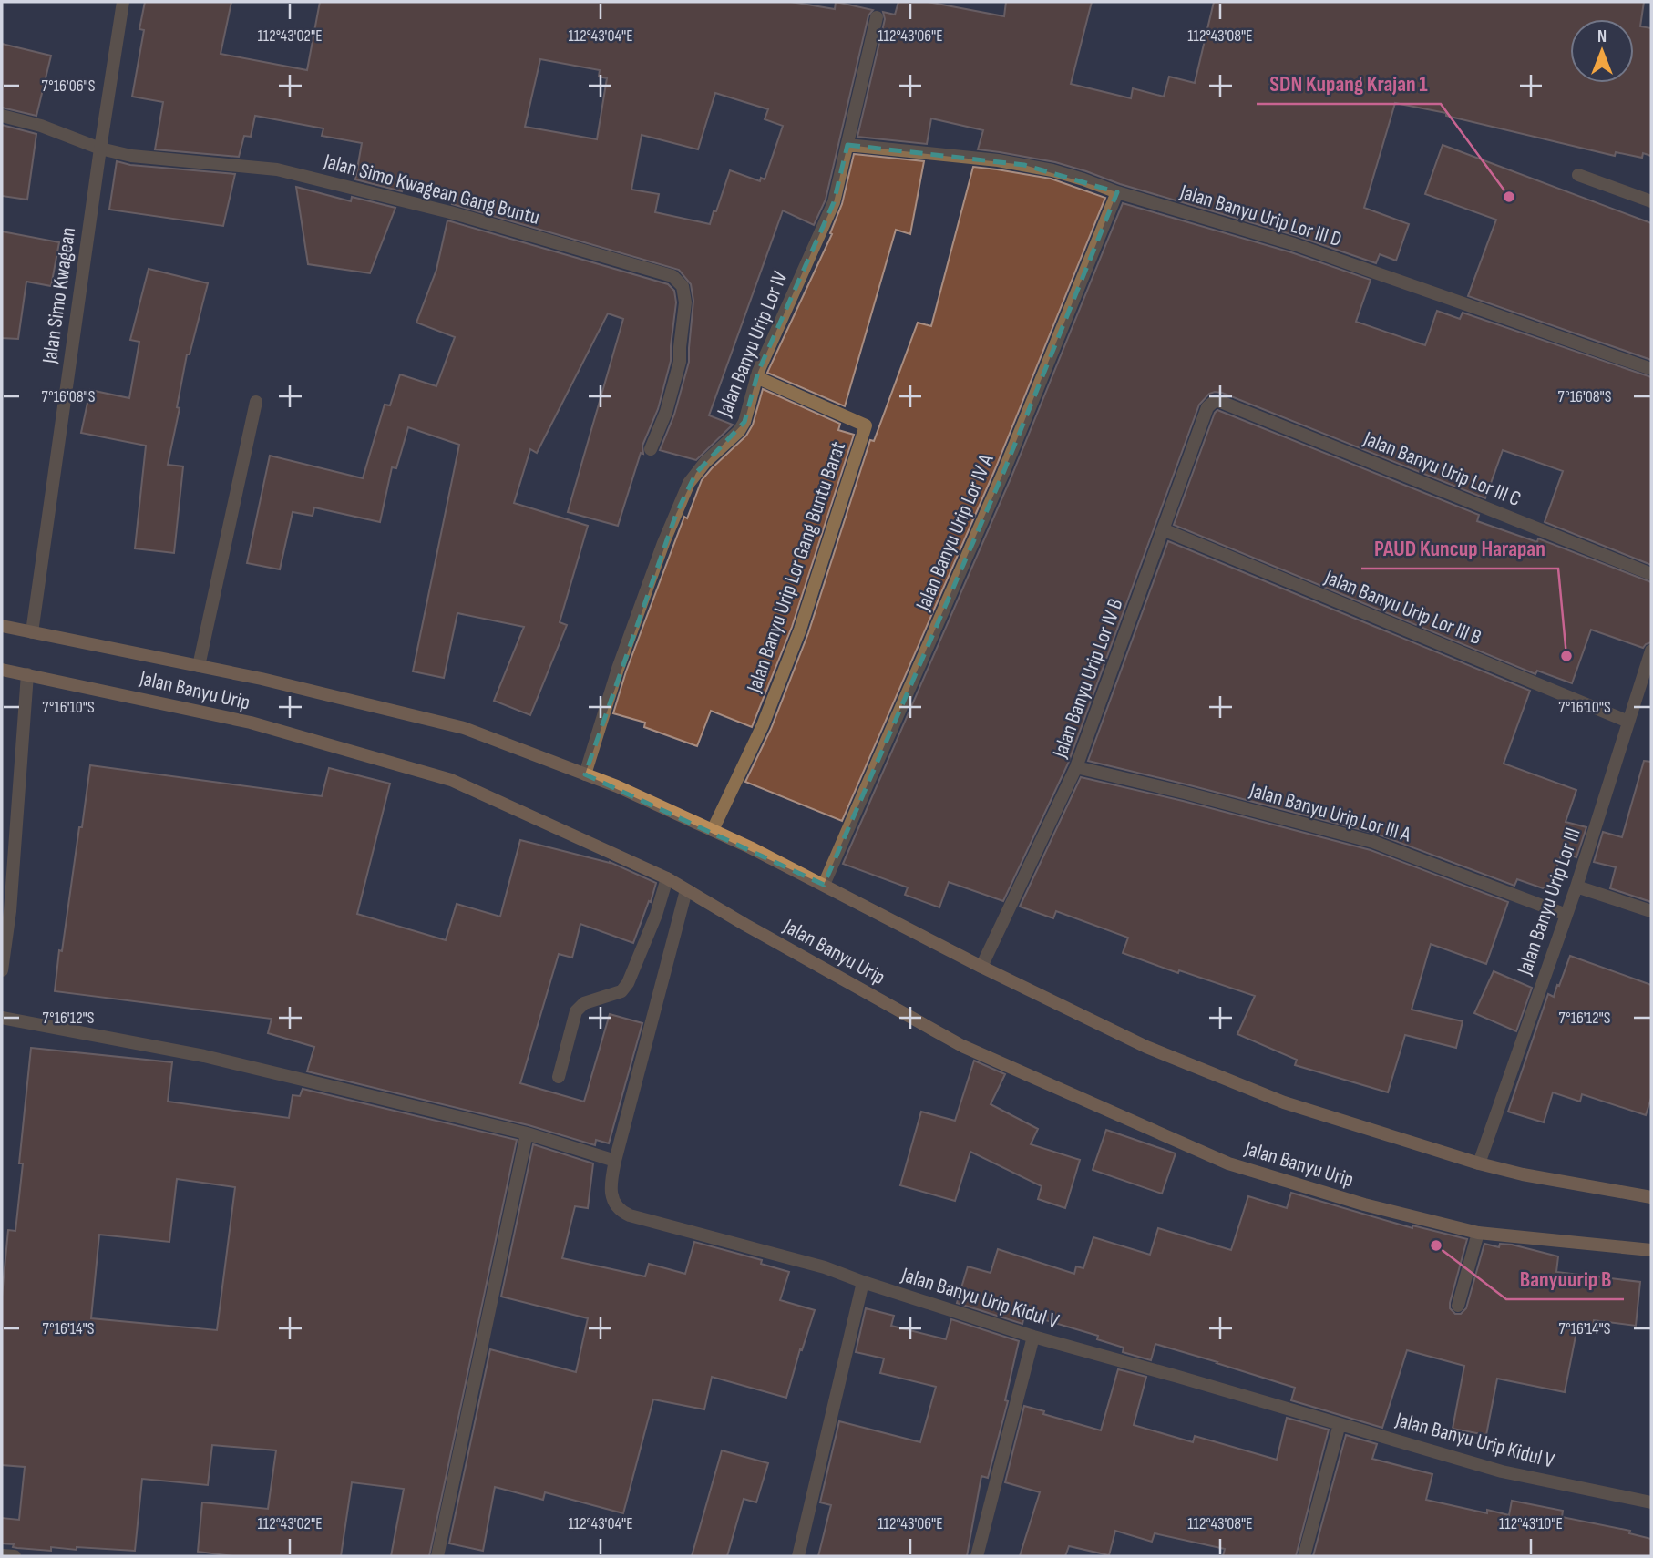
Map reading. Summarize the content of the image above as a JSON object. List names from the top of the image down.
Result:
{
  "streets": {
    "main road": ["Jalan Banyu Urip"],
    "street": [
      "Jalan Simo Kwagean Gang Buntu",
      "Jalan Banyu Urip Lor III D",
      "Jalan Simo Kwagean",
      "Jalan Banyu Urip Lor IV",
      "Jalan Banyu Urip Lor III C",
      "Jalan Banyu Urip Lor IV A",
      "Jalan Banyu Urip Lor Gang Buntu Barat",
      "Jalan Banyu Urip Lor III B",
      "Jalan Banyu Urip Lor IV B",
      "Jalan Banyu Urip Lor III A",
      "Jalan Banyu Urip Lor III",
      "Jalan Banyu Urip Kidul V"
    ]
  },
  "crossings": [
    ["Jalan Simo Kwagean Gang Buntu", "Jalan Simo Kwagean"],
    ["Jalan Banyu Urip Lor III D", "Jalan Banyu Urip Lor IV"],
    ["Jalan Banyu Urip Lor III D", "Jalan Banyu Urip Lor IV A"],
    ["Jalan Simo Kwagean", "Jalan Banyu Urip"],
    ["Jalan Banyu Urip Lor IV", "Jalan Banyu Urip Lor Gang Buntu Barat"],
    ["Jalan Banyu Urip Lor IV", "Jalan Banyu Urip"],
    ["Jalan Banyu Urip Lor III C", "Jalan Banyu Urip Lor IV B"],
    ["Jalan Banyu Urip Lor IV A", "Jalan Banyu Urip"],
    ["Jalan Banyu Urip Lor Gang Buntu Barat", "Jalan Banyu Urip"],
    ["Jalan Banyu Urip Lor III B", "Jalan Banyu Urip Lor IV B"],
    ["Jalan Banyu Urip Lor III B", "Jalan Banyu Urip Lor III"],
    ["Jalan Banyu Urip Lor IV B", "Jalan Banyu Urip"],
    ["Jalan Banyu Urip Lor IV B", "Jalan Banyu Urip Lor III A"],
    ["Jalan Banyu Urip", "Jalan Banyu Urip Lor III"],
    ["Jalan Banyu Urip", "Jalan Banyu Urip Kidul V"],
    ["Jalan Banyu Urip Lor III A", "Jalan Banyu Urip Lor III"]
  ],
  "places": ["SDN Kupang Krajan 1", "PAUD Kuncup Harapan", "Banyuurip B"],
  "north": "top",
  "coordinates": [
    "112°43'02\"E",
    "112°43'04\"E",
    "112°43'06\"E",
    "112°43'08\"E",
    "7°16'06\"S",
    "7°16'08\"S",
    "7°16'10\"S",
    "7°16'12\"S",
    "7°16'14\"S",
    "112°43'10\"E"
  ]
}
